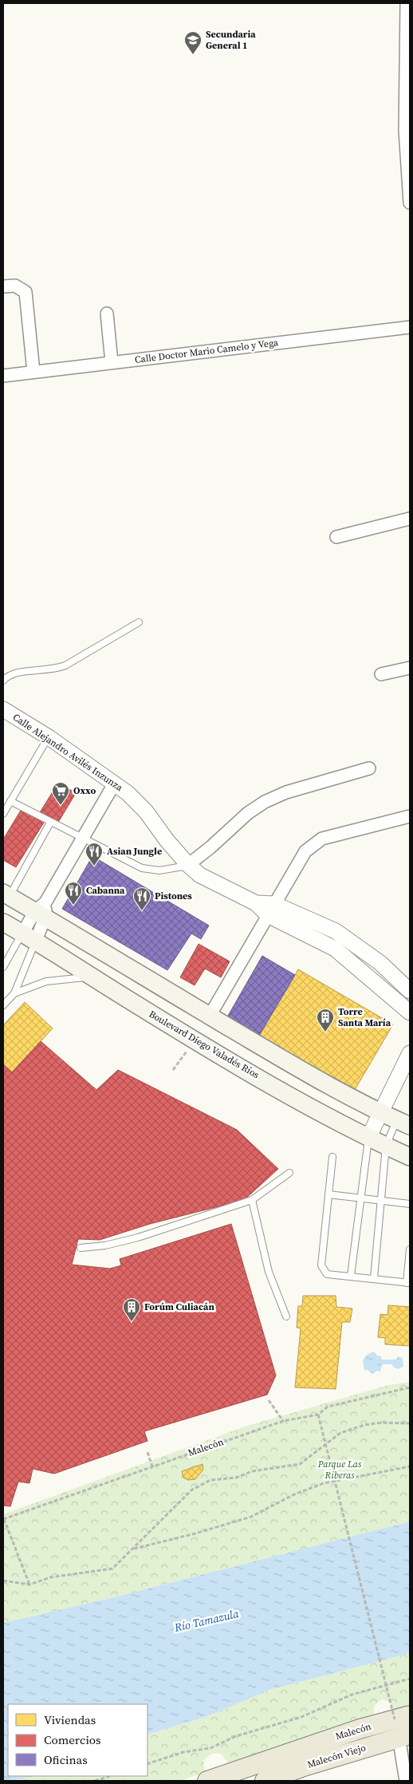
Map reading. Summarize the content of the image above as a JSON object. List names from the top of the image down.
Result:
{
  "streets": {
    "main road": ["Boulevard Diego Valadés Ríos", "Malecón", "Malecón Viejo"],
    "street": ["Calle Doctor Mario Camelo y Vega", "Calle Alejandro Avilés Inzunza"]
  },
  "crossings": [
    ["Malecón", "Malecón Viejo"]
  ],
  "water": ["Río Tamazula"],
  "parks": ["Parque Las Riberas"],
  "places": {
    "school or university": ["Secundaria General 1"],
    "supermarket": ["Oxxo"],
    "restaurant": ["Asian Jungle", "Cabanna", "Pistones"],
    "building": ["Torre Santa María", "Forúm Culiacán"]
  },
  "legend": ["Viviendas", "Comercios", "Oficinas"]
}
